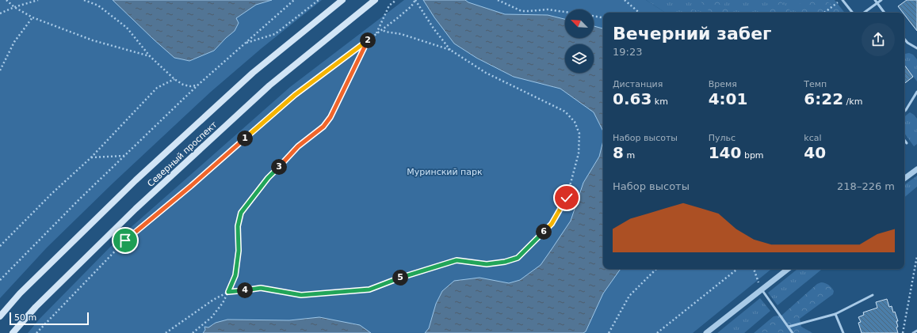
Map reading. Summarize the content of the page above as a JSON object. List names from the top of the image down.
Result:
{
  "streets": {
    "main road": ["Северный проспект"]
  },
  "parks": ["Муринский парк"],
  "scale_bar": "50 m",
  "north": "top left",
  "page": {
    "heading": ["Вечерний забег", "19:23"],
    "pins": [
      "2",
      "1",
      "3",
      "6",
      "5",
      "4"
    ],
    "stats": [
      ["Дистанция", "0.63 km"],
      ["Время", "4:01"],
      ["Темп", "6:22 /km"],
      ["Набор высоты", "8 m"],
      ["Пульс", "140 bpm"],
      ["kcal", "40"]
    ],
    "chart": ["Набор высоты", "218–226 m"],
    "scale": "50 m"
  }
}
